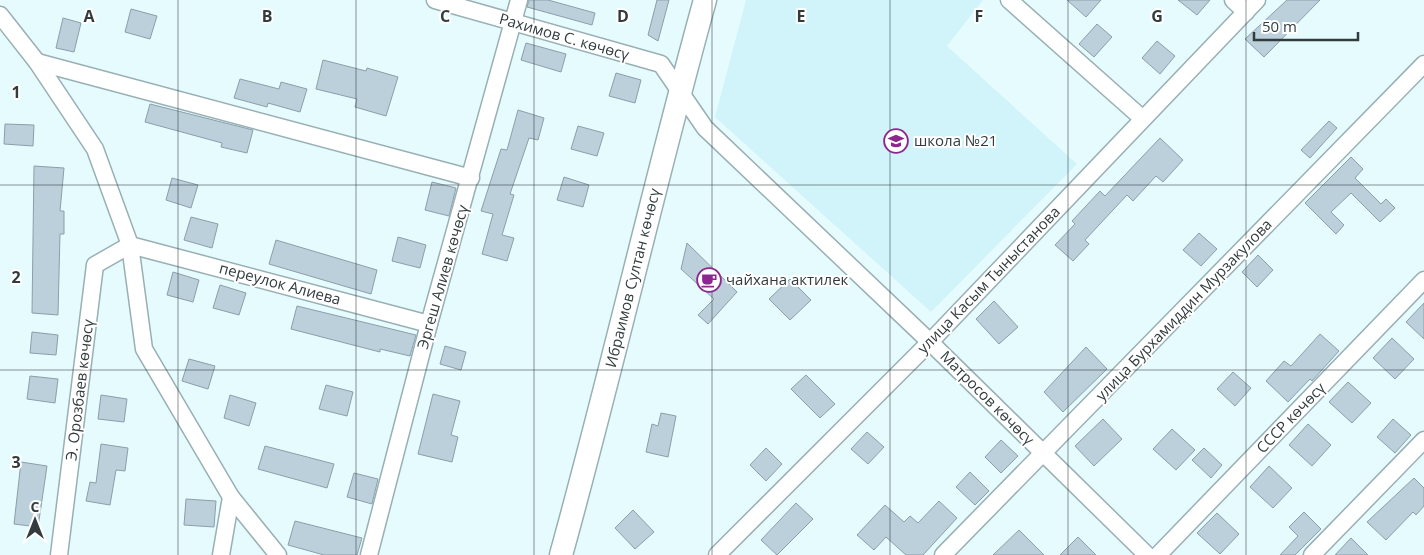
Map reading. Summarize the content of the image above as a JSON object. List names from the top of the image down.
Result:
{
  "streets": {
    "main road": ["Ибраимов Султан көчөсү"],
    "street": [
      "Рахимов С. көчөсү",
      "Эргеш Алиев көчөсү",
      "улица Касым Тыныстанова",
      "переулок Алиева",
      "улица Бурхамиддин Мурзакулова",
      "Э. Орозбаев көчөсү",
      "Матросов көчөсү",
      "СССР көчөсү"
    ]
  },
  "crossings": [
    ["Рахимов С. көчөсү", "Эргеш Алиев көчөсү"],
    ["Рахимов С. көчөсү", "Ибраимов Султан көчөсү"],
    ["Рахимов С. көчөсү", "Матросов көчөсү"],
    ["Эргеш Алиев көчөсү", "переулок Алиева"],
    ["Ибраимов Султан көчөсү", "Матросов көчөсү"],
    ["улица Касым Тыныстанова", "Матросов көчөсү"],
    ["переулок Алиева", "Э. Орозбаев көчөсү"],
    ["улица Бурхамиддин Мурзакулова", "Матросов көчөсү"]
  ],
  "places": {
    "school or university": ["школа №21"],
    "cafe": ["чайхана актилек"]
  },
  "scale_bar": "50 m",
  "north": "top",
  "grid": {
    "columns": [
      "A",
      "B",
      "C",
      "D",
      "E",
      "F",
      "G"
    ],
    "rows": ["1", "2", "3"]
  }
}
